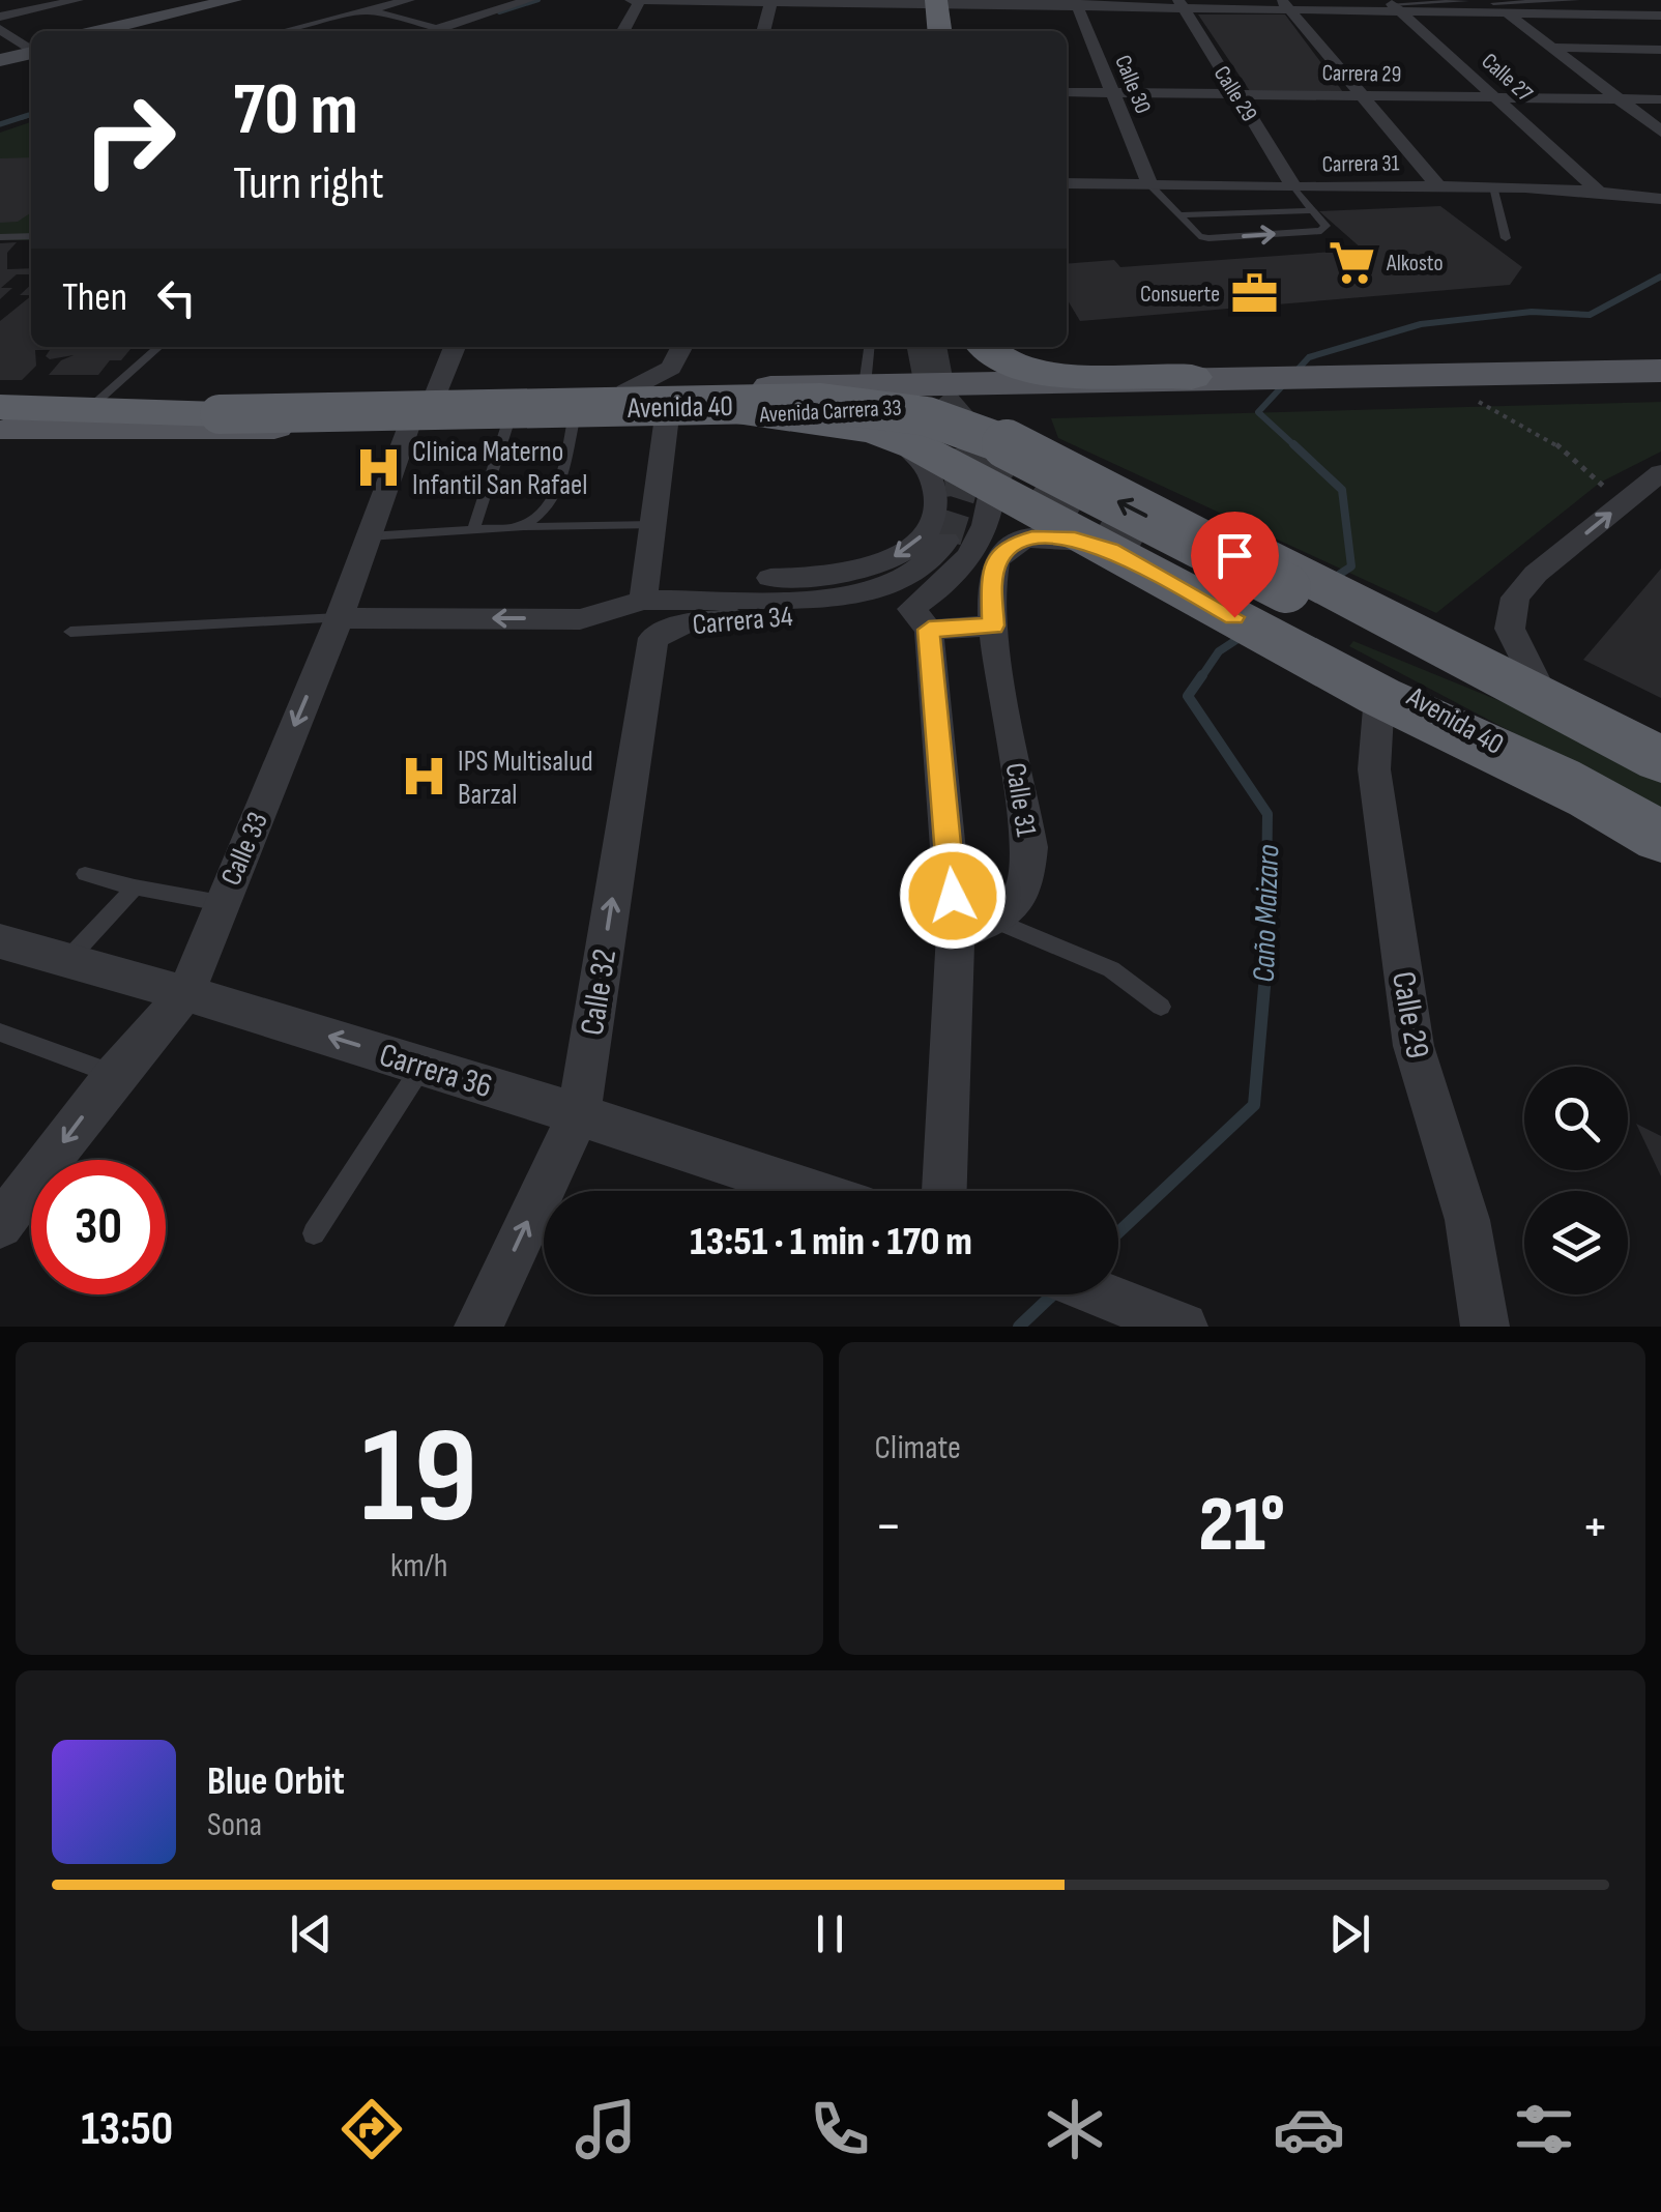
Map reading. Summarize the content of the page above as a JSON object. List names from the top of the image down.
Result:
{
  "streets": {
    "highway": ["Avenida 40"],
    "main road": ["Avenida Carrera 33"],
    "street": [
      "Carrera 29",
      "Calle 27",
      "Calle 30",
      "Calle 29",
      "Carrera 31",
      "Carrera 34",
      "Calle 31",
      "Calle 33",
      "Calle 32",
      "Carrera 36"
    ]
  },
  "crossings": [
    ["Carrera 29", "Calle 27"],
    ["Carrera 29", "Calle 30"],
    ["Carrera 29", "Calle 29"],
    ["Calle 27", "Carrera 31"],
    ["Calle 30", "Carrera 31"],
    ["Calle 29", "Carrera 31"],
    ["Avenida 40", "Avenida Carrera 33"],
    ["Avenida Carrera 33", "Calle 33"],
    ["Avenida Carrera 33", "Calle 32"],
    ["Carrera 34", "Calle 31"],
    ["Carrera 34", "Calle 33"],
    ["Carrera 34", "Calle 32"],
    ["Calle 33", "Carrera 36"],
    ["Calle 32", "Carrera 36"]
  ],
  "one_way": ["Carrera 34", "Calle 33", "Calle 32"],
  "water": ["Caño Maizaro"],
  "places": {
    "supermarket": ["Alkosto"],
    "office": ["Consuerte"],
    "hospital": ["Clinica Materno Infantil San Rafael", "IPS Multisalud Barzal"]
  },
  "page": {
    "turn": ["70 m", "Turn right"],
    "then": "Then",
    "limit": "30",
    "trip": "13:51 · 1 min · 170 m",
    "tile": [
      ["19", "km/h"],
      "Climate"
    ],
    "heat": ["−", "21°", "+"],
    "song": ["Blue Orbit", "Sona"],
    "tabs": "13:50"
  }
}
